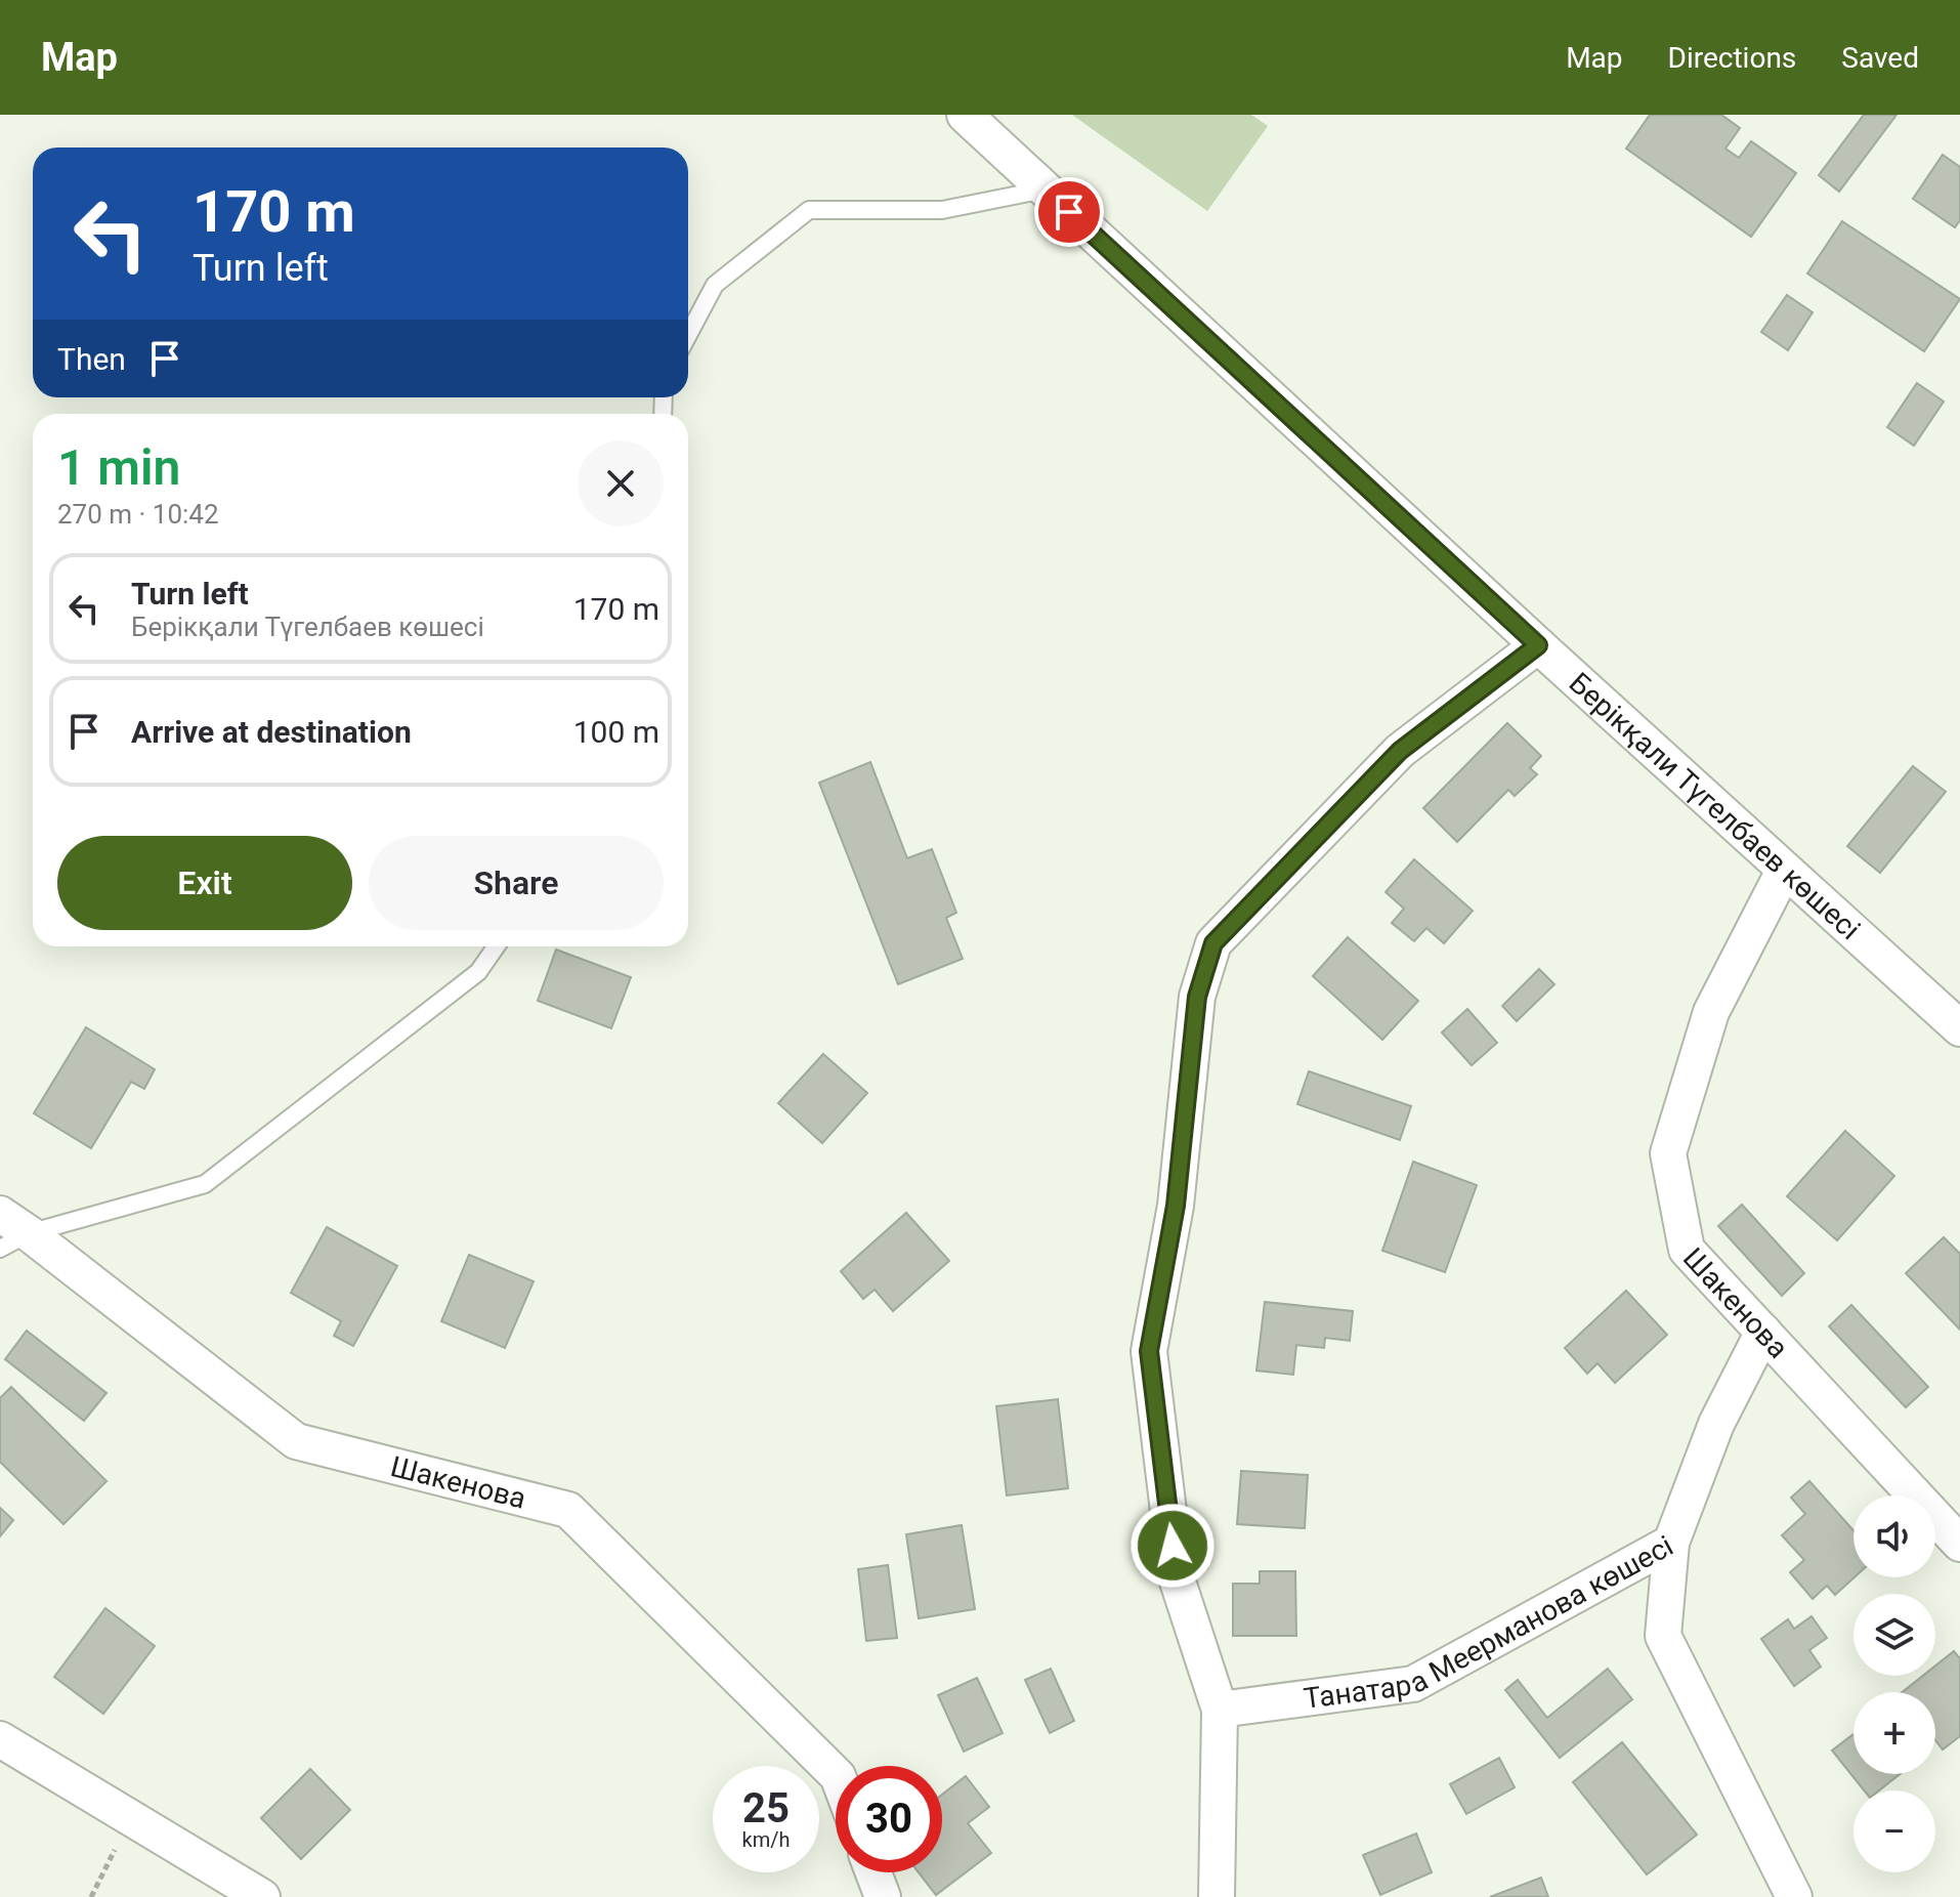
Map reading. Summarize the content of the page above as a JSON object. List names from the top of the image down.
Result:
{
  "streets": {
    "street": ["Берікқали Түгелбаев көшесі", "Шакенова", "Танатара Меерманова көшесі"]
  },
  "crossings": [
    ["Берікқали Түгелбаев көшесі", "Шакенова"],
    ["Шакенова", "Танатара Меерманова көшесі"]
  ],
  "page": {
    "header": "Map",
    "nav": ["Map", "Directions", "Saved"],
    "turn": ["170 m", "Turn left"],
    "then": "Then",
    "heading": ["1 min", "270 m · 10:42"],
    "list": [
      {
        "name": "Turn left",
        "note": "Берікқали Түгелбаев көшесі",
        "value": "170 m"
      },
      {
        "name": "Arrive at destination",
        "value": "100 m"
      }
    ],
    "buttons": ["Exit", "Share"],
    "map_buttons": ["+", "−"],
    "speed": "25 km/h",
    "limit": "30"
  }
}
